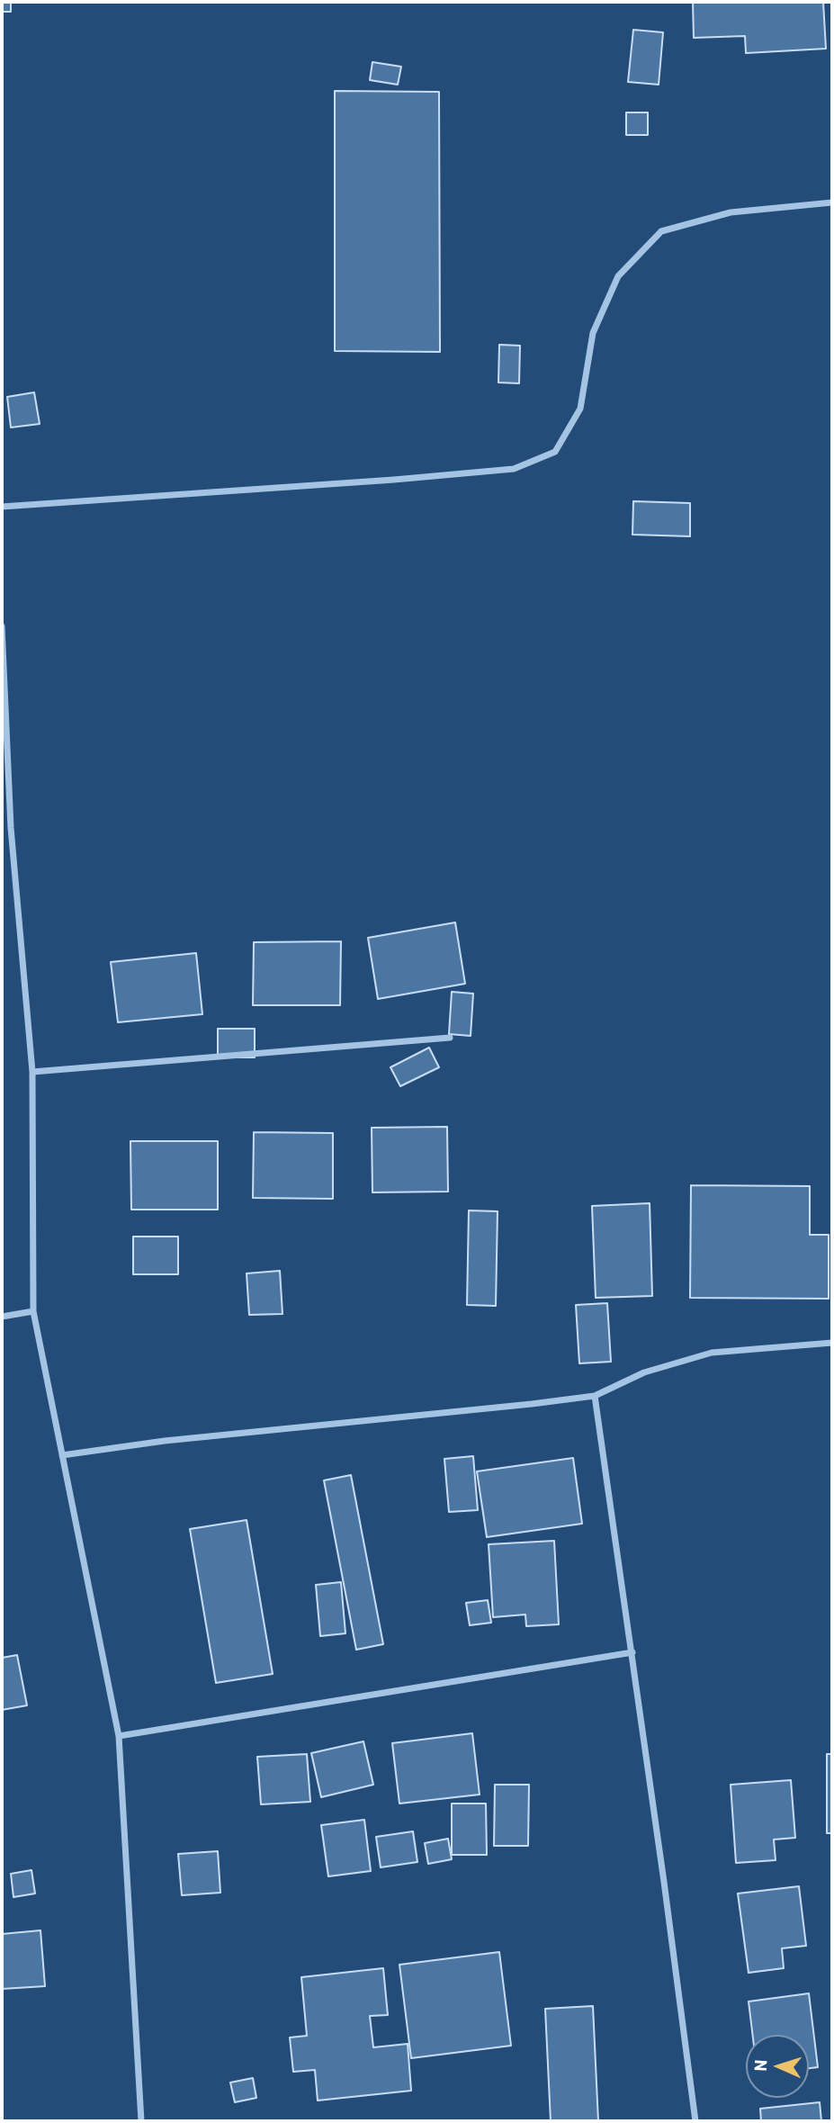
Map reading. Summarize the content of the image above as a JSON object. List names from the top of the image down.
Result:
{
  "north": "left"
}
